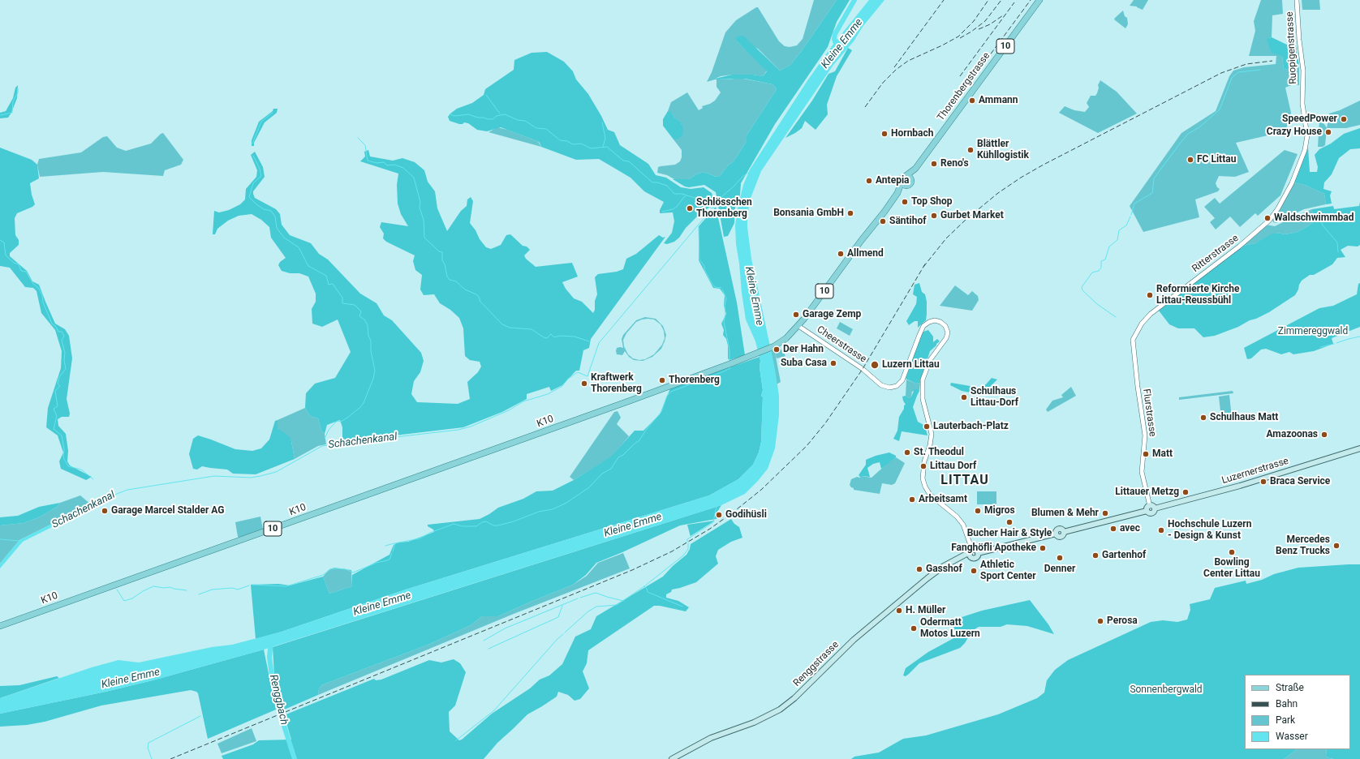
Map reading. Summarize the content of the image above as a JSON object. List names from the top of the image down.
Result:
{
  "streets": {
    "main road": [
      "10",
      "Thorenbergstrasse",
      "K10",
      "Luzernerstrasse",
      "Renggstrasse"
    ],
    "street": [
      "Ruopigenstrasse",
      "Ritterstrasse",
      "Cheerstrasse",
      "Flurstrasse"
    ]
  },
  "crossings": [
    ["10", "Thorenbergstrasse"],
    ["10", "Cheerstrasse"],
    ["10", "K10"],
    ["Ruopigenstrasse", "Ritterstrasse"],
    ["Ritterstrasse", "Flurstrasse"],
    ["Cheerstrasse", "K10"],
    ["Cheerstrasse", "Renggstrasse"],
    ["Flurstrasse", "Luzernerstrasse"]
  ],
  "districts": ["LITTAU"],
  "water": ["Kleine Emme", "Schachenkanal", "Renggbach"],
  "parks": ["Zimmereggwald", "Sonnenbergwald"],
  "places": [
    "Ammann",
    "SpeedPower",
    "Crazy House",
    "Hornbach",
    "Blättler Kühllogistik",
    "FC Littau",
    "Reno's",
    "Antepia",
    "Top Shop",
    "Schlösschen Thorenberg",
    "Bonsania GmbH",
    "Gurbet Market",
    "Waldschwimmbad",
    "Säntihof",
    "Allmend",
    "Reformierte Kirche Littau-Reussbühl",
    "Garage Zemp",
    "Der Hahn",
    "Suba Casa",
    "Luzern Littau",
    "Thorenberg",
    "Kraftwerk Thorenberg",
    "Schulhaus Littau-Dorf",
    "Schulhaus Matt",
    "Lauterbach-Platz",
    "Amazoonas",
    "St. Theodul",
    "Matt",
    "Littau Dorf",
    "Braca Service",
    "Littauer Metzg",
    "Arbeitsamt",
    "Garage Marcel Stalder AG",
    "Migros",
    "Blumen & Mehr",
    "Godihüsli",
    "Bucher Hair & Style",
    "avec",
    "Hochschule Luzern - Design & Kunst",
    "Mercedes Benz Trucks",
    "Fanghöfli Apotheke",
    "Bowling Center Littau",
    "Gartenhof",
    "Denner",
    "Gasshof",
    "Athletic Sport Center",
    "H. Müller",
    "Perosa",
    "Odermatt Motos Luzern"
  ],
  "legend": [
    "Straße",
    "Bahn",
    "Park",
    "Wasser"
  ]
}
